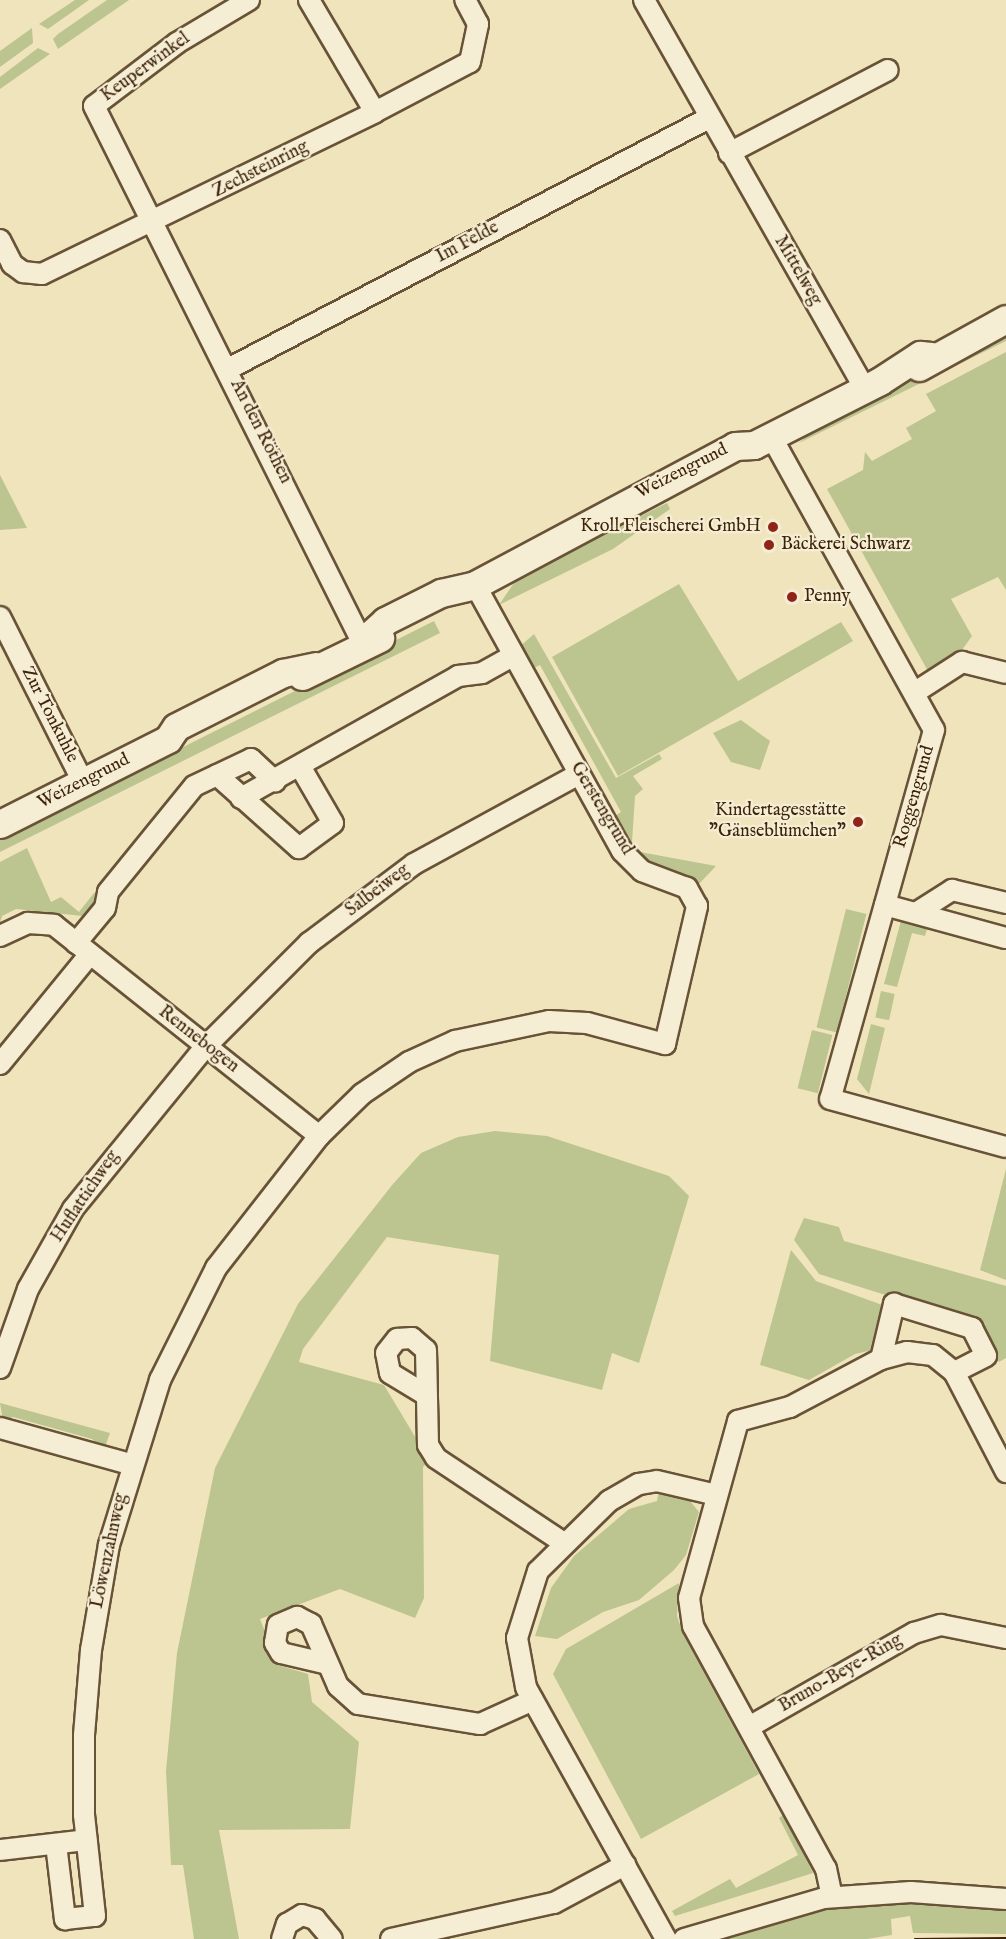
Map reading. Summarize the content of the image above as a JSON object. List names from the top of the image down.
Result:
{
  "streets": {
    "main road": ["Weizengrund"],
    "street": [
      "Keuperwinkel",
      "Zechsteinring",
      "Im Felde",
      "Mittelweg",
      "An den Röthen",
      "Zur Tonkuhle",
      "Roggengrund",
      "Gerstengrund",
      "Salbeiweg",
      "Rennebogen",
      "Huflattichweg",
      "Löwenzahnweg",
      "Bruno-Beye-Ring"
    ]
  },
  "crossings": [
    ["Keuperwinkel", "Zechsteinring"],
    ["Keuperwinkel", "An den Röthen"],
    ["Zechsteinring", "An den Röthen"],
    ["Im Felde", "Mittelweg"],
    ["Im Felde", "An den Röthen"],
    ["Mittelweg", "Weizengrund"],
    ["An den Röthen", "Weizengrund"],
    ["Weizengrund", "Zur Tonkuhle"],
    ["Weizengrund", "Roggengrund"],
    ["Weizengrund", "Gerstengrund"],
    ["Gerstengrund", "Salbeiweg"],
    ["Gerstengrund", "Löwenzahnweg"],
    ["Salbeiweg", "Rennebogen"],
    ["Salbeiweg", "Huflattichweg"],
    ["Rennebogen", "Huflattichweg"],
    ["Rennebogen", "Löwenzahnweg"]
  ],
  "places": [
    "Kroll Fleischerei GmbH",
    "Bäckerei Schwarz",
    "Penny",
    "Kindertagesstätte \"Gänseblümchen\""
  ]
}
